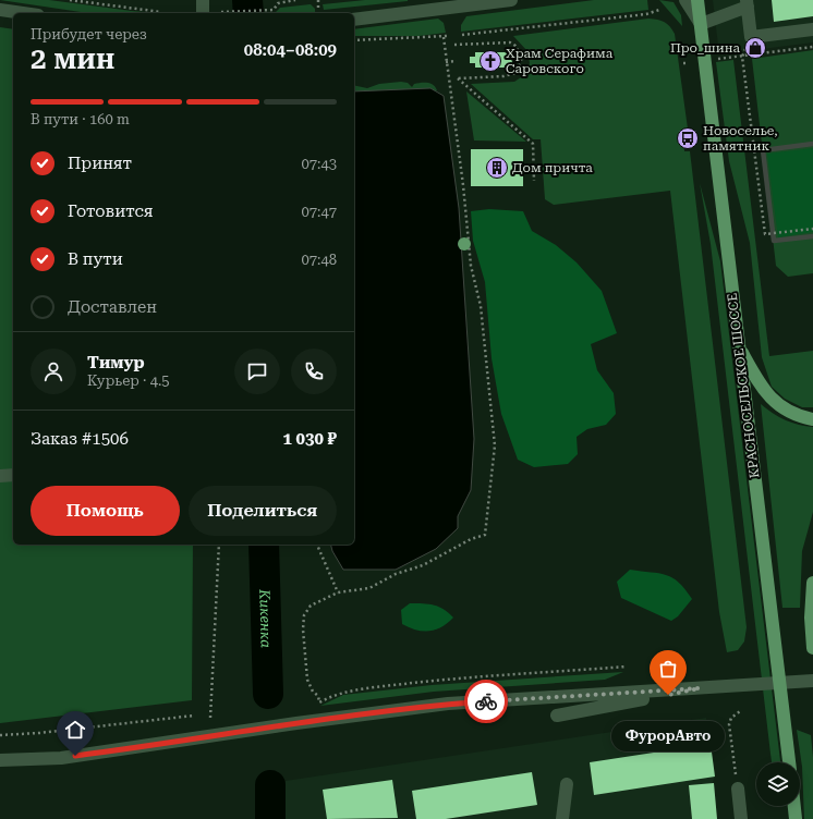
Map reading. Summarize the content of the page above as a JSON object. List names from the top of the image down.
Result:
{
  "streets": {
    "main road": ["КРАСНОСЕЛЬСКОЕ ШОССЕ"]
  },
  "water": ["Кикенка"],
  "places": {
    "shop": ["Про_шина"],
    "church": ["Храм Серафима Саровского"],
    "bus stop": ["Новоселье, памятник"],
    "building": ["Дом причта"],
    "other": ["ФурорАвто"]
  },
  "page": {
    "heading": ["2 мин", "Прибудет через", "08:04–08:09"],
    "panel": [
      "Тимур",
      "Курьер · 4.5",
      "Заказ #1506",
      "1 030 ₽"
    ],
    "bar": "В пути · 160 m",
    "list": [
      ["Принят", "07:43"],
      ["Готовится", "07:47"],
      ["В пути", "07:48"],
      "Доставлен"
    ],
    "buttons": ["Помощь", "Поделиться"],
    "bubble": "ФурорАвто"
  }
}
